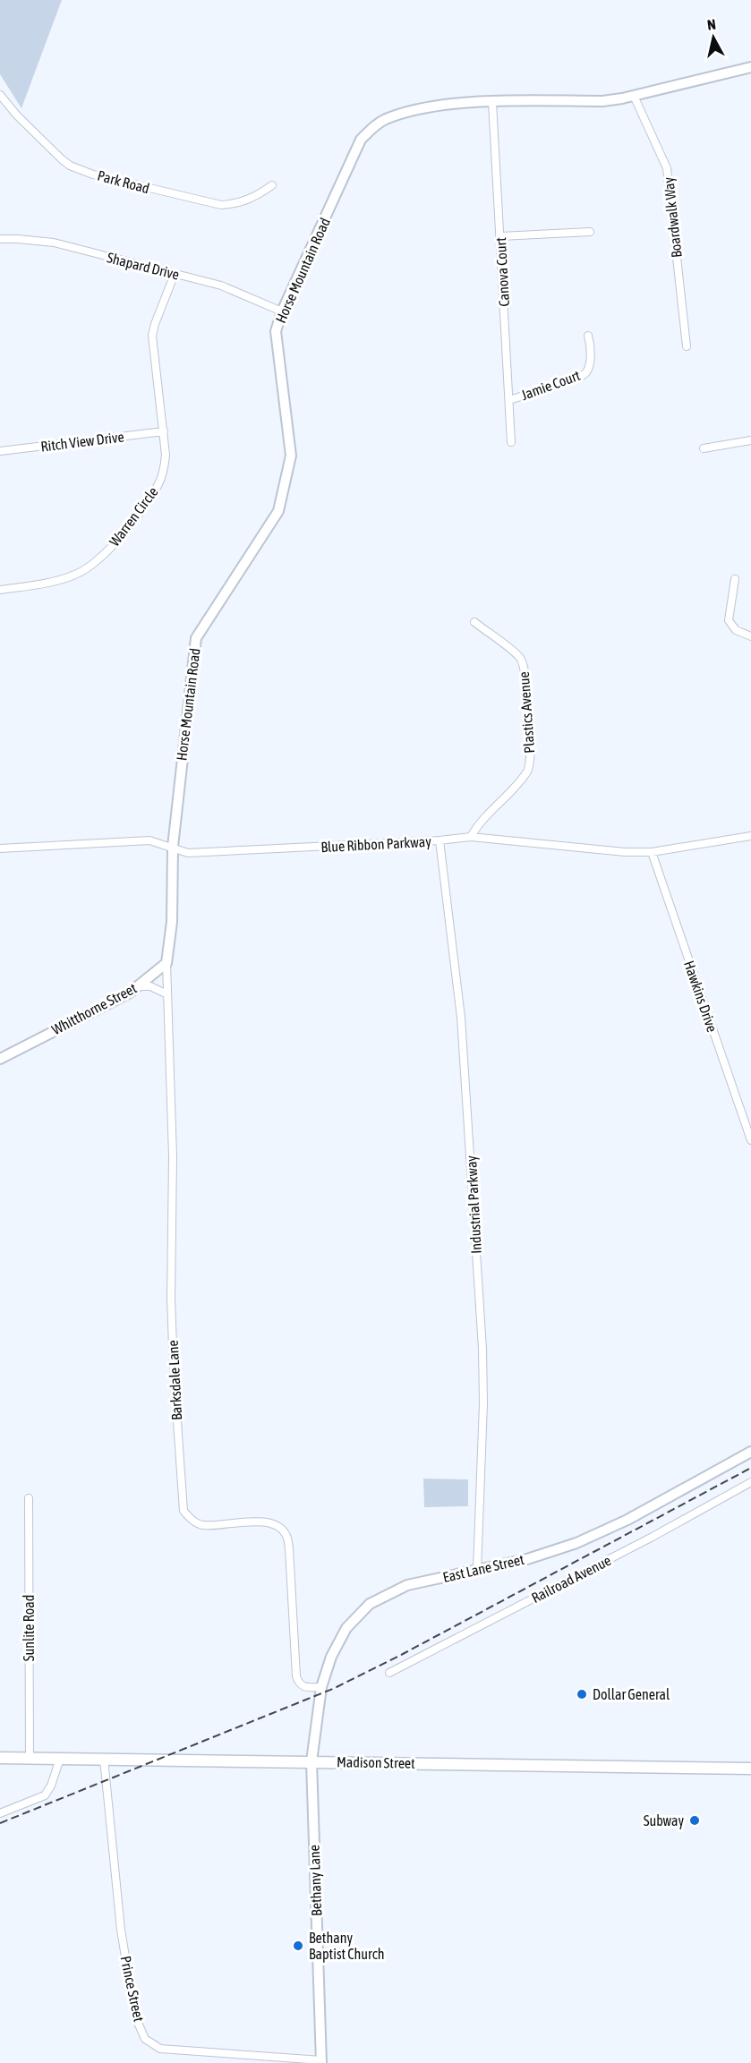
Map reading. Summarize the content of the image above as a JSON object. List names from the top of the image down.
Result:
{
  "streets": {
    "main road": ["Madison Street"],
    "street": [
      "Park Road",
      "Boardwalk Way",
      "Shapard Drive",
      "Horse Mountain Road",
      "Canova Court",
      "Jamie Court",
      "Ritch View Drive",
      "Warren Circle",
      "Plastics Avenue",
      "Blue Ribbon Parkway",
      "Hawkins Drive",
      "Whitthorne Street",
      "Industrial Parkway",
      "Barksdale Lane",
      "East Lane Street",
      "Railroad Avenue",
      "Sunlite Road",
      "Bethany Lane",
      "Prince Street"
    ]
  },
  "crossings": [
    ["Boardwalk Way", "Horse Mountain Road"],
    ["Shapard Drive", "Horse Mountain Road"],
    ["Shapard Drive", "Warren Circle"],
    ["Horse Mountain Road", "Canova Court"],
    ["Horse Mountain Road", "Blue Ribbon Parkway"],
    ["Canova Court", "Jamie Court"],
    ["Ritch View Drive", "Warren Circle"],
    ["Plastics Avenue", "Blue Ribbon Parkway"],
    ["Blue Ribbon Parkway", "Hawkins Drive"],
    ["Blue Ribbon Parkway", "Industrial Parkway"],
    ["Whitthorne Street", "Barksdale Lane"],
    ["Industrial Parkway", "East Lane Street"],
    ["Barksdale Lane", "East Lane Street"],
    ["East Lane Street", "Madison Street"],
    ["East Lane Street", "Bethany Lane"],
    ["Sunlite Road", "Madison Street"],
    ["Madison Street", "Bethany Lane"],
    ["Madison Street", "Prince Street"],
    ["Bethany Lane", "Prince Street"]
  ],
  "places": ["Dollar General", "Subway", "Bethany Baptist Church"],
  "north": "top"
}
